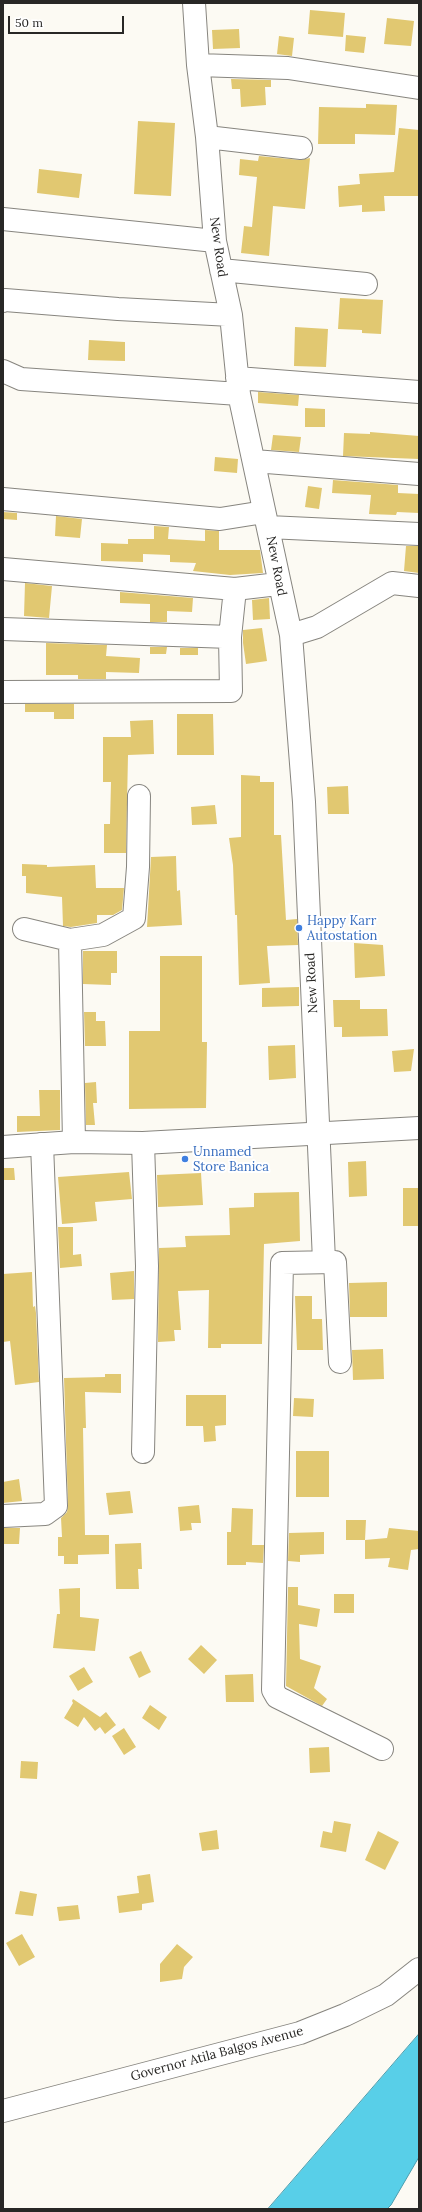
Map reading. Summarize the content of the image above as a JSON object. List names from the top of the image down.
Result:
{
  "streets": {
    "street": ["New Road", "Governor Atila Balgos Avenue"]
  },
  "places": ["Happy Karr Autostation", "Unnamed Store Banica"],
  "scale_bar": "50 m"
}
